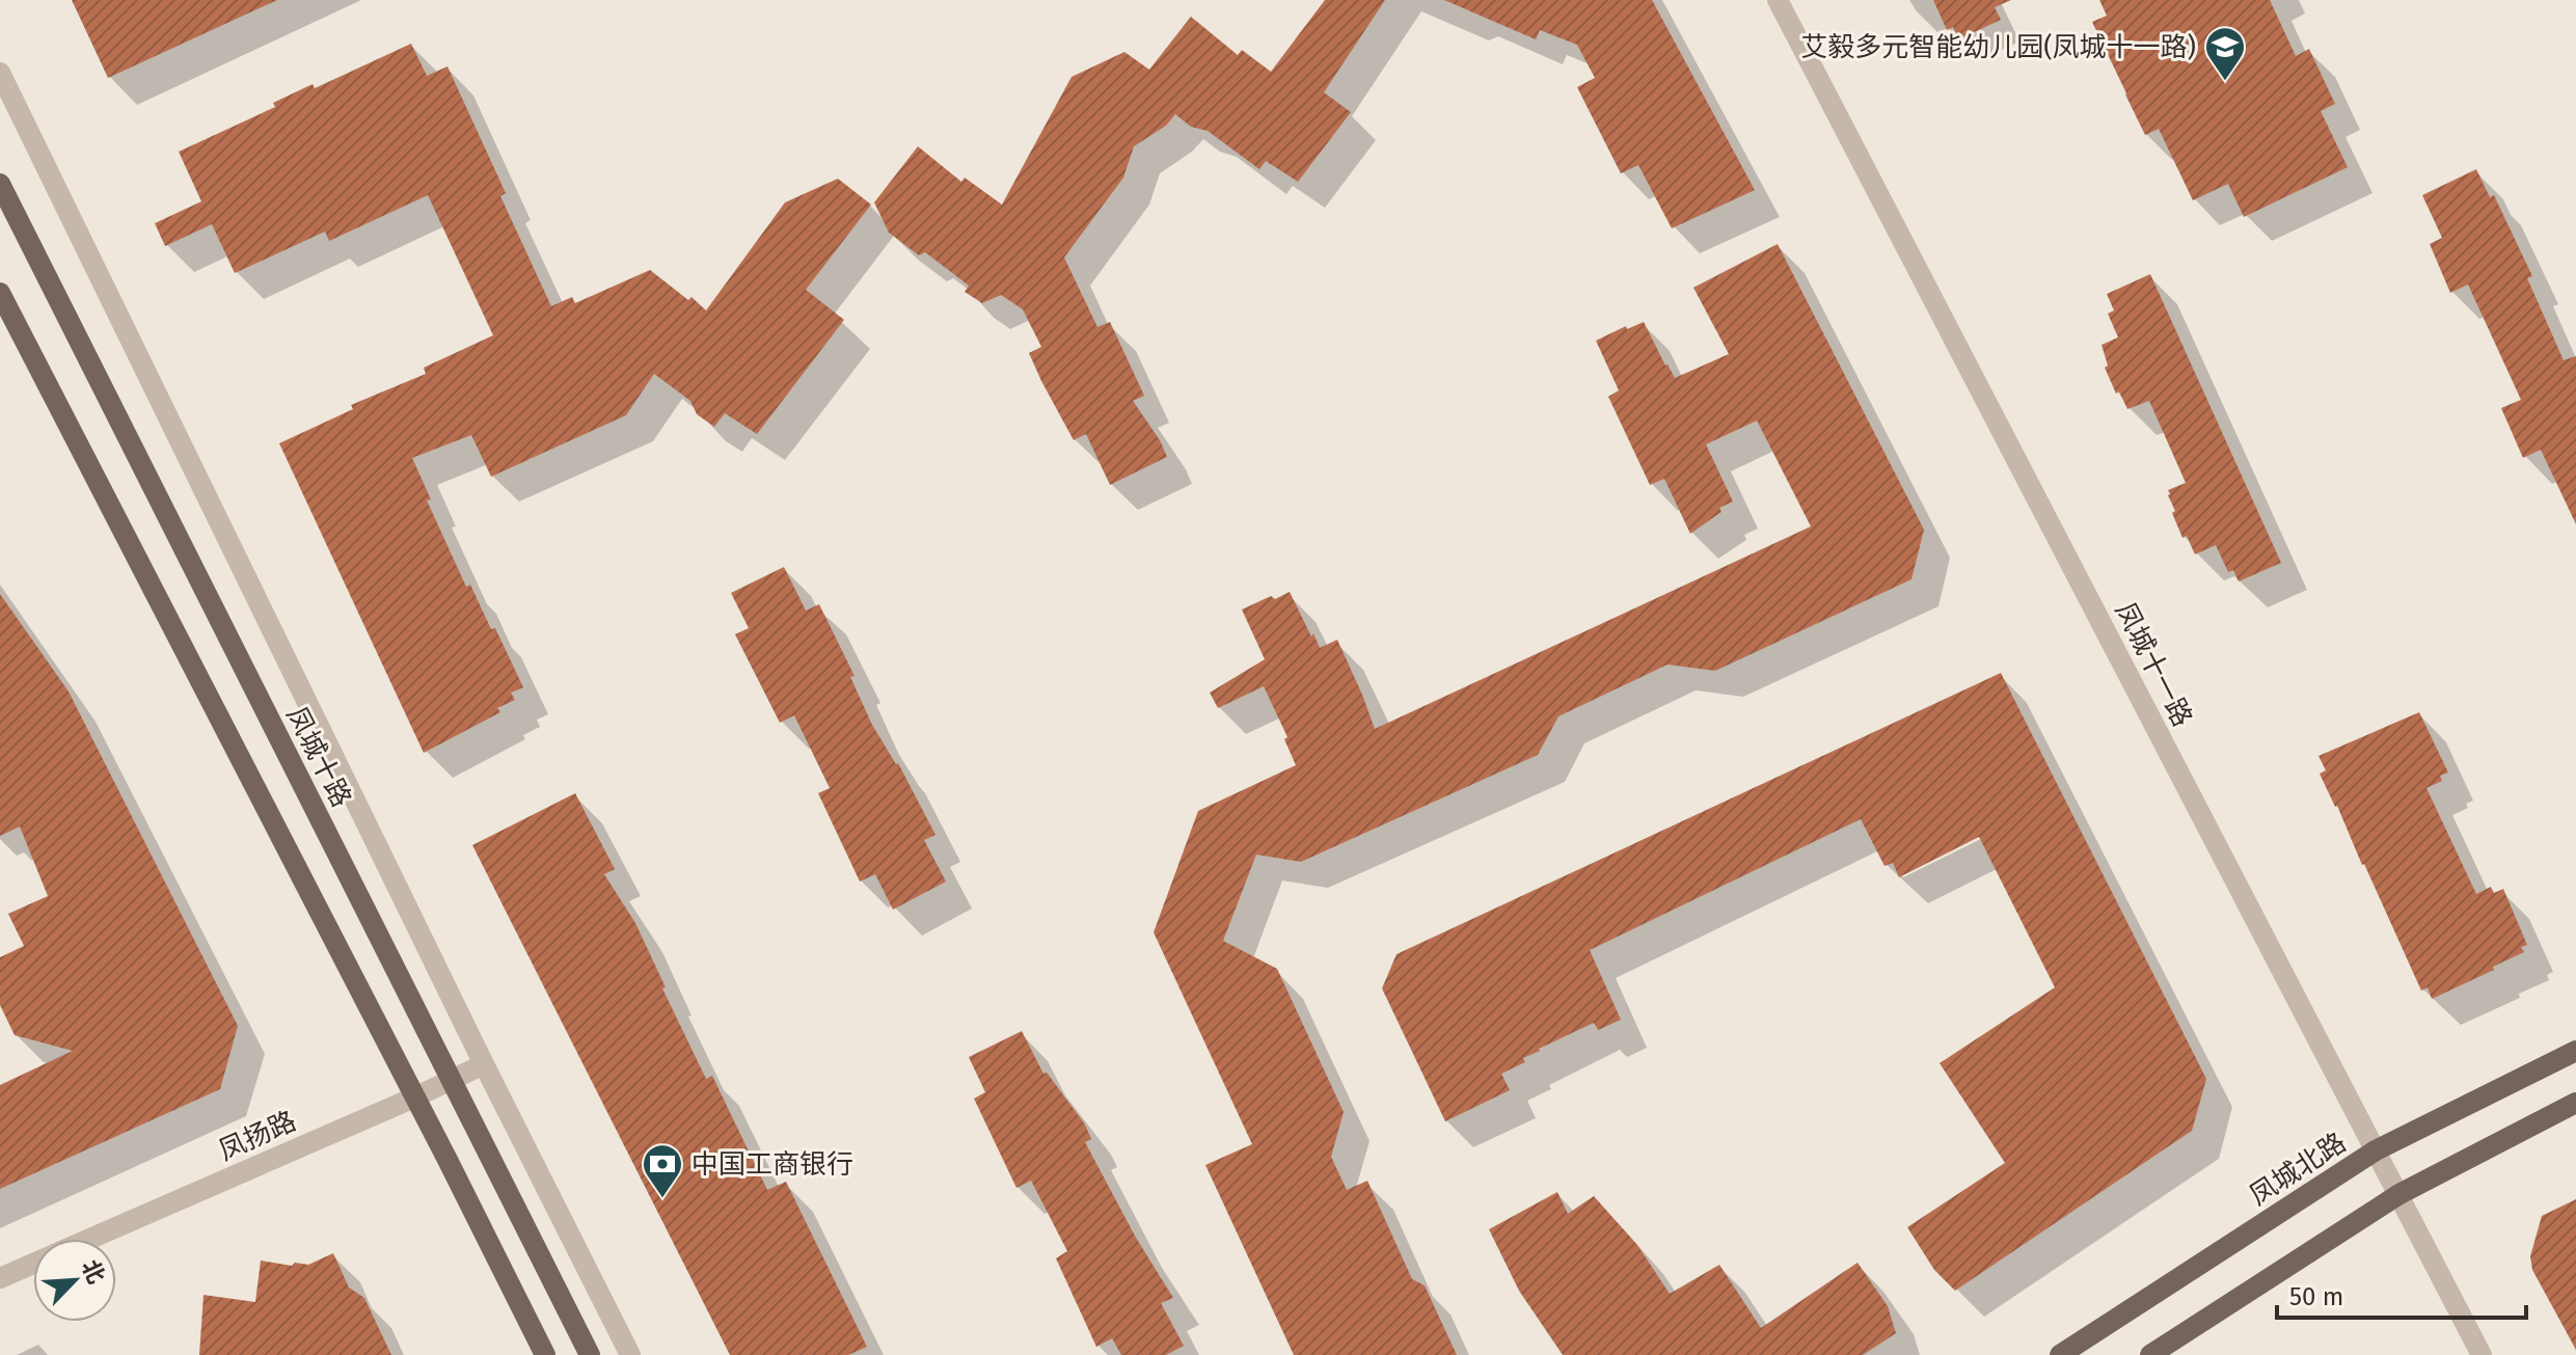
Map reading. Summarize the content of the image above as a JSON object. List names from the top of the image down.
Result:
{
  "streets": {
    "main road": ["凤城十路", "凤城北路"],
    "street": ["凤城十一路", "凤扬路"]
  },
  "crossings": [
    ["凤城十一路", "凤城北路"],
    ["凤城十路", "凤扬路"]
  ],
  "places": {
    "school or university": ["艾毅多元智能幼儿园(凤城十一路)"],
    "bank": ["中国工商银行"]
  },
  "scale_bar": "50 m",
  "north": "top right"
}
